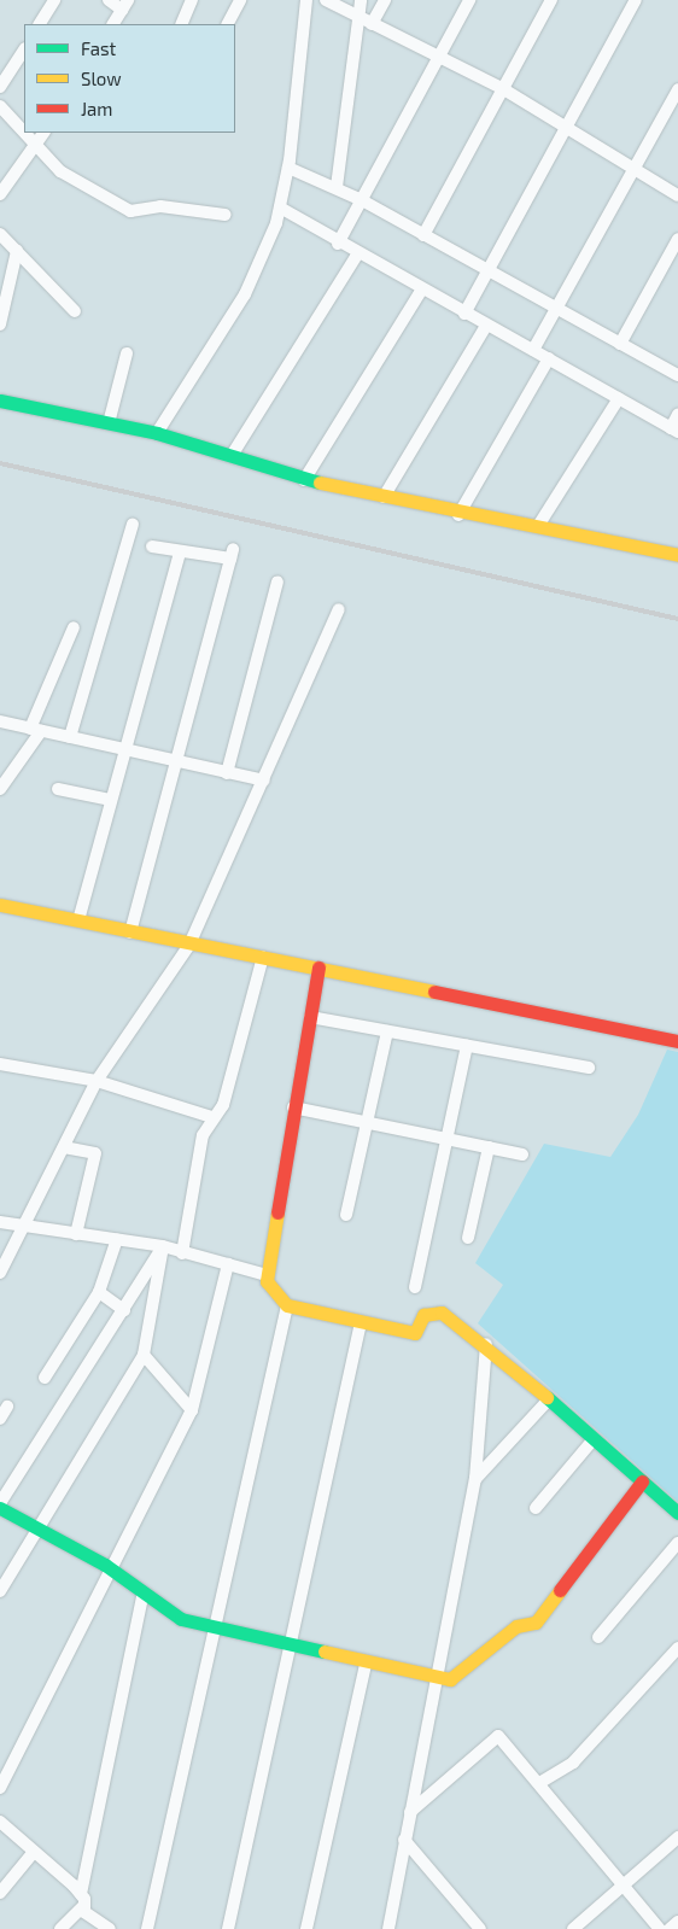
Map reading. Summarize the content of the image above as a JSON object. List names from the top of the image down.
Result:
{
  "legend": ["Fast", "Slow", "Jam"]
}
